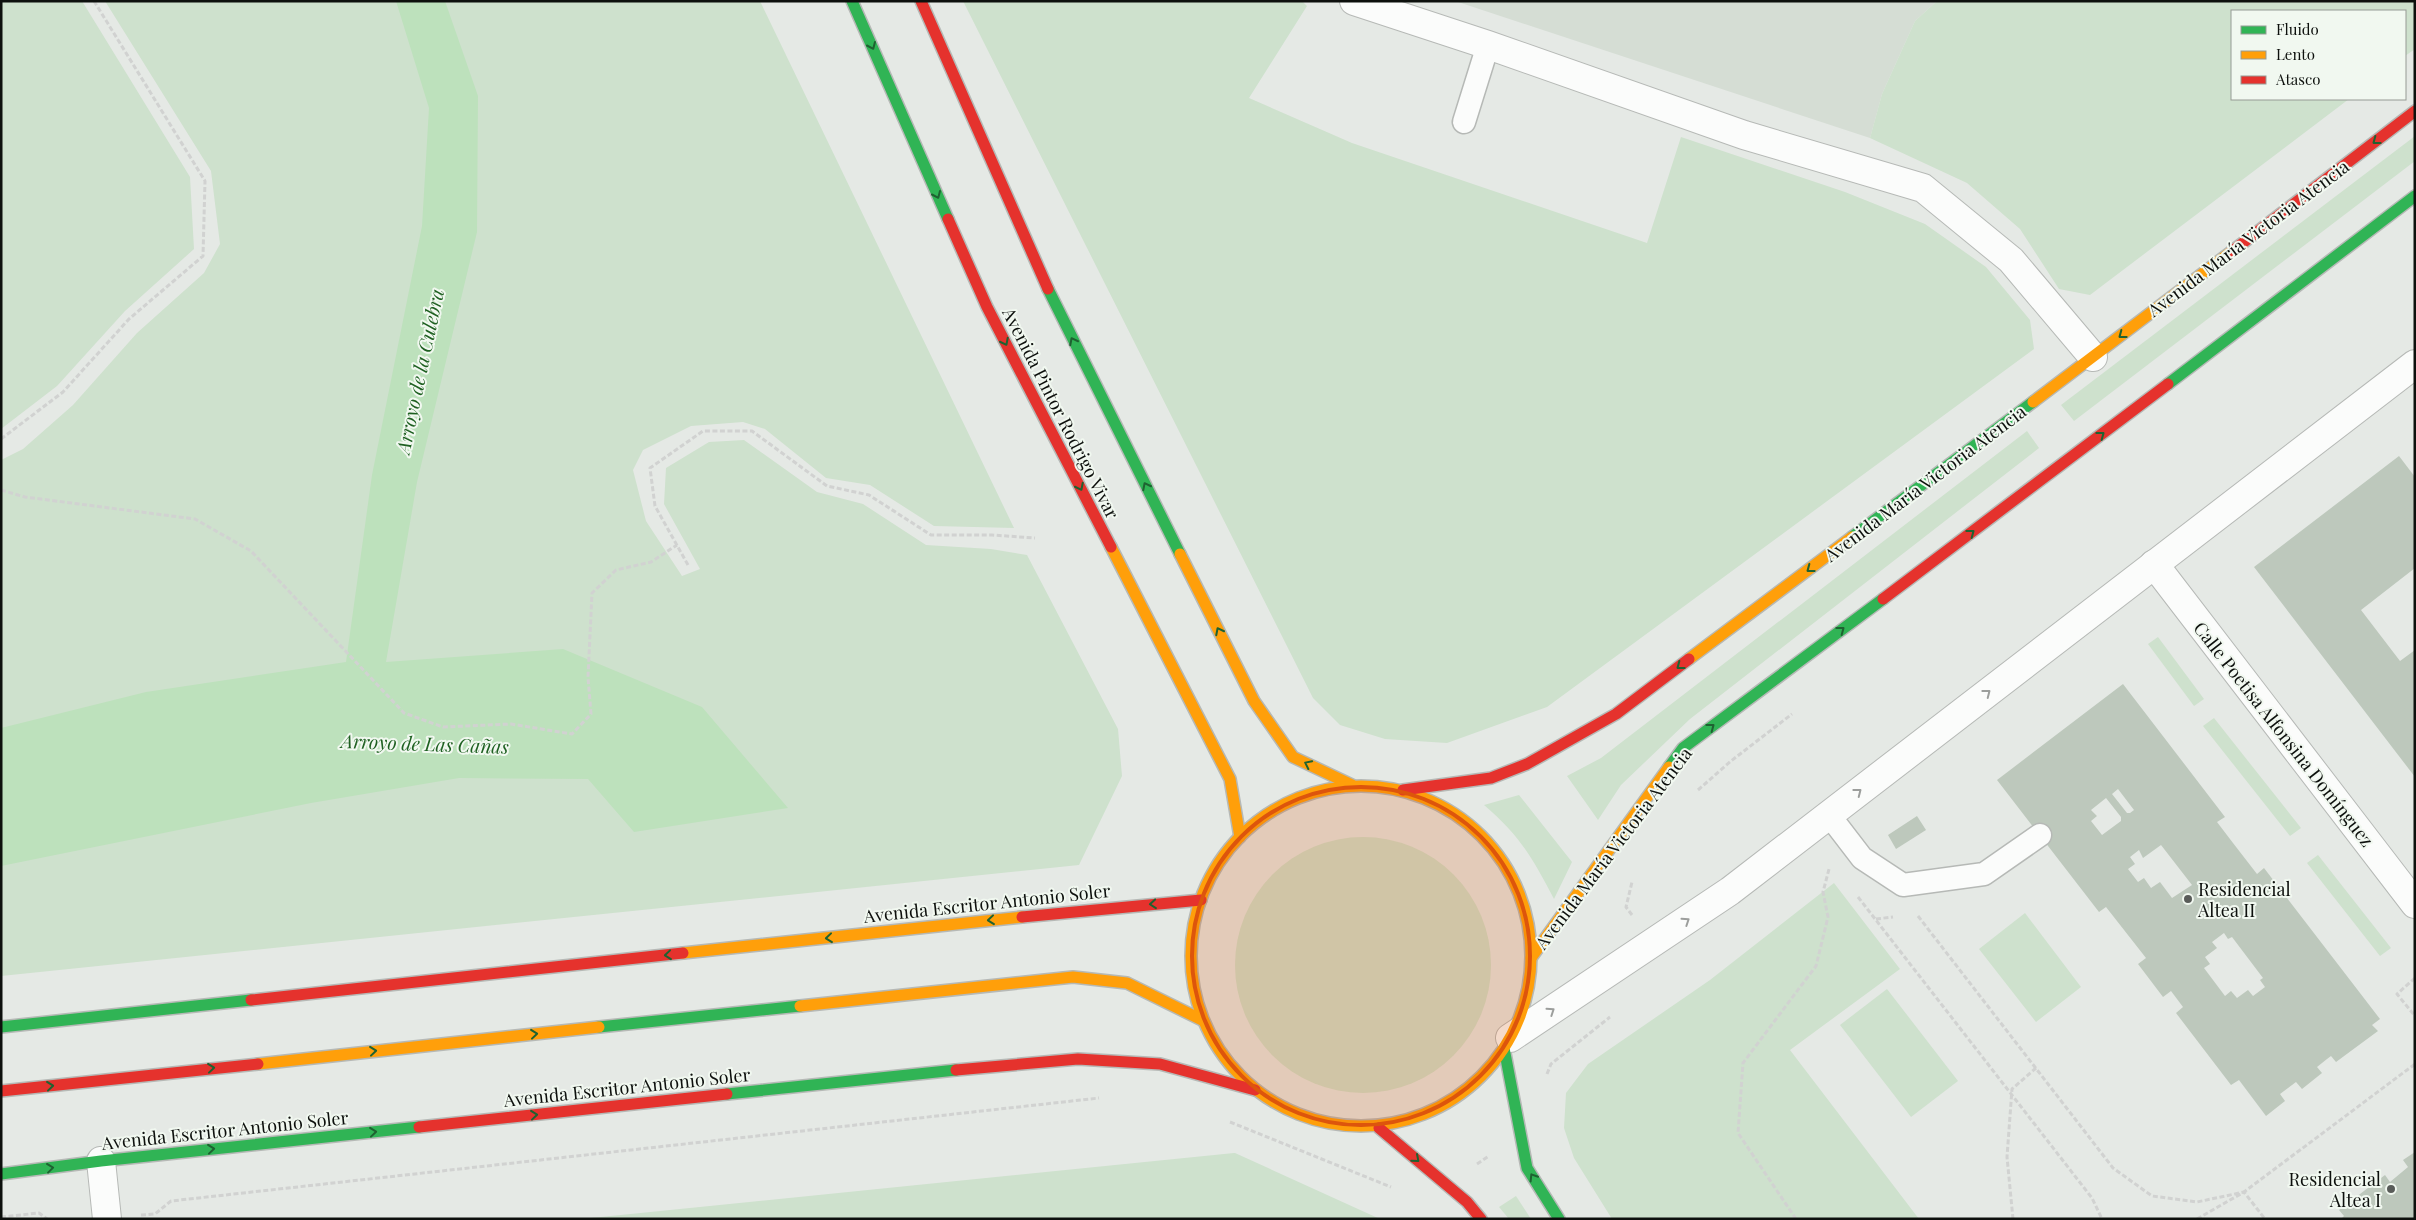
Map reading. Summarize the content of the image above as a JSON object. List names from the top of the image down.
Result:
{
  "streets": {
    "main road": ["Avenida María Victoria Atencia", "Avenida Pintor Rodrigo Vivar", "Avenida Escritor Antonio Soler"],
    "street": ["Calle Poetisa Alfonsina Domínguez"]
  },
  "water": ["Arroyo de la Culebra", "Arroyo de Las Cañas"],
  "places": ["Residencial Altea II", "Residencial Altea I"],
  "legend": ["Fluido", "Lento", "Atasco"]
}
